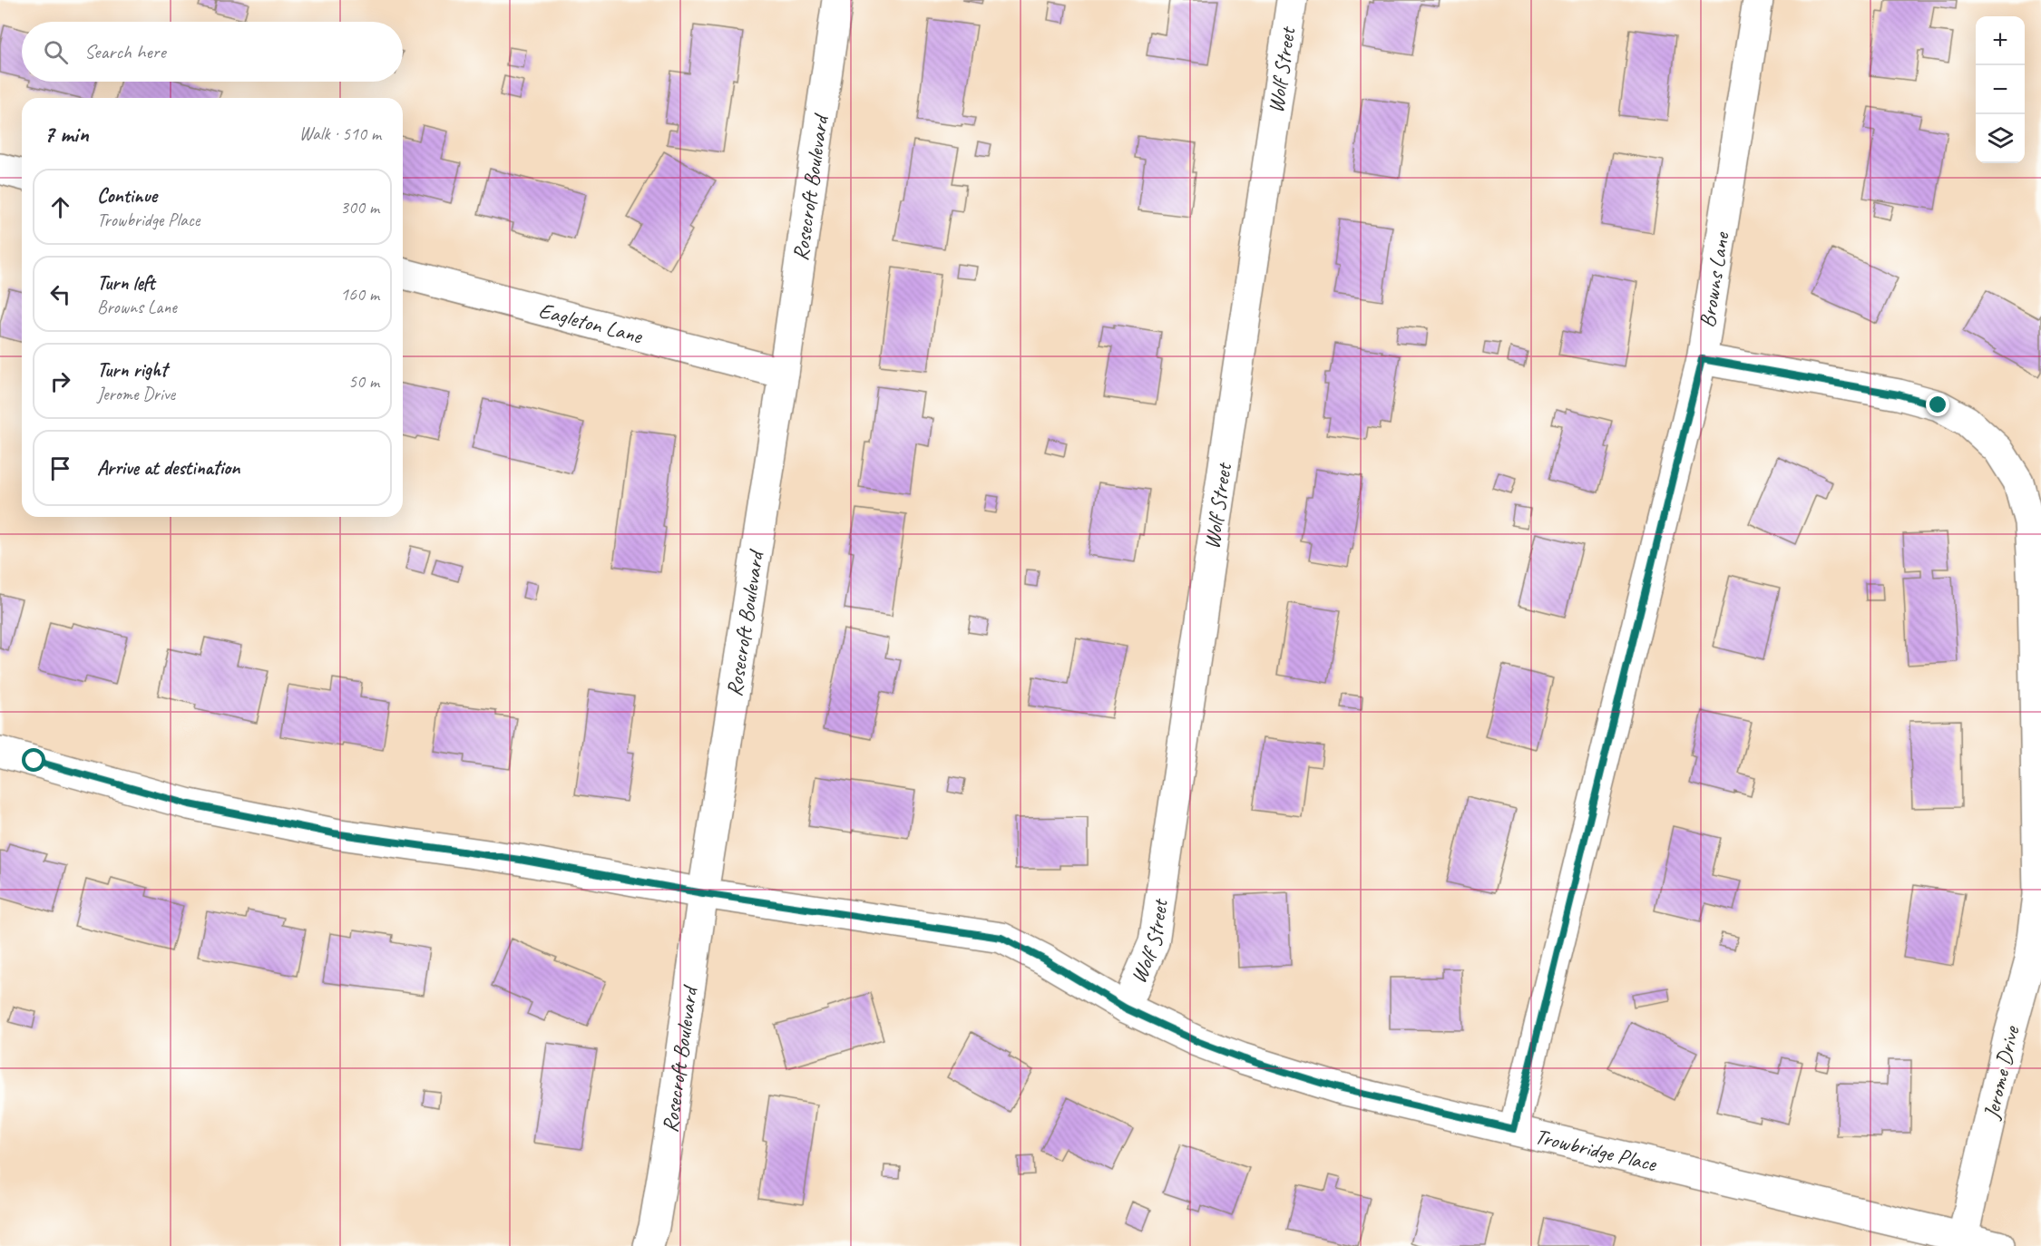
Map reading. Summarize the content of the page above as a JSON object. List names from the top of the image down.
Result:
{
  "streets": {
    "street": [
      "Wolf Street",
      "Rosecroft Boulevard",
      "Browns Lane",
      "Eagleton Lane",
      "Jerome Drive",
      "Trowbridge Place"
    ]
  },
  "crossings": [
    ["Wolf Street", "Trowbridge Place"],
    ["Rosecroft Boulevard", "Eagleton Lane"],
    ["Rosecroft Boulevard", "Trowbridge Place"],
    ["Browns Lane", "Jerome Drive"],
    ["Browns Lane", "Trowbridge Place"],
    ["Jerome Drive", "Trowbridge Place"]
  ],
  "page": {
    "map_buttons": ["+", "−"],
    "search": "Search here",
    "heading": ["7 min", "Walk · 510 m"],
    "list": [
      ["Continue", "Trowbridge Place", "300 m"],
      ["Turn left", "Browns Lane", "160 m"],
      ["Turn right", "Jerome Drive", "50 m"],
      "Arrive at destination"
    ]
  }
}
